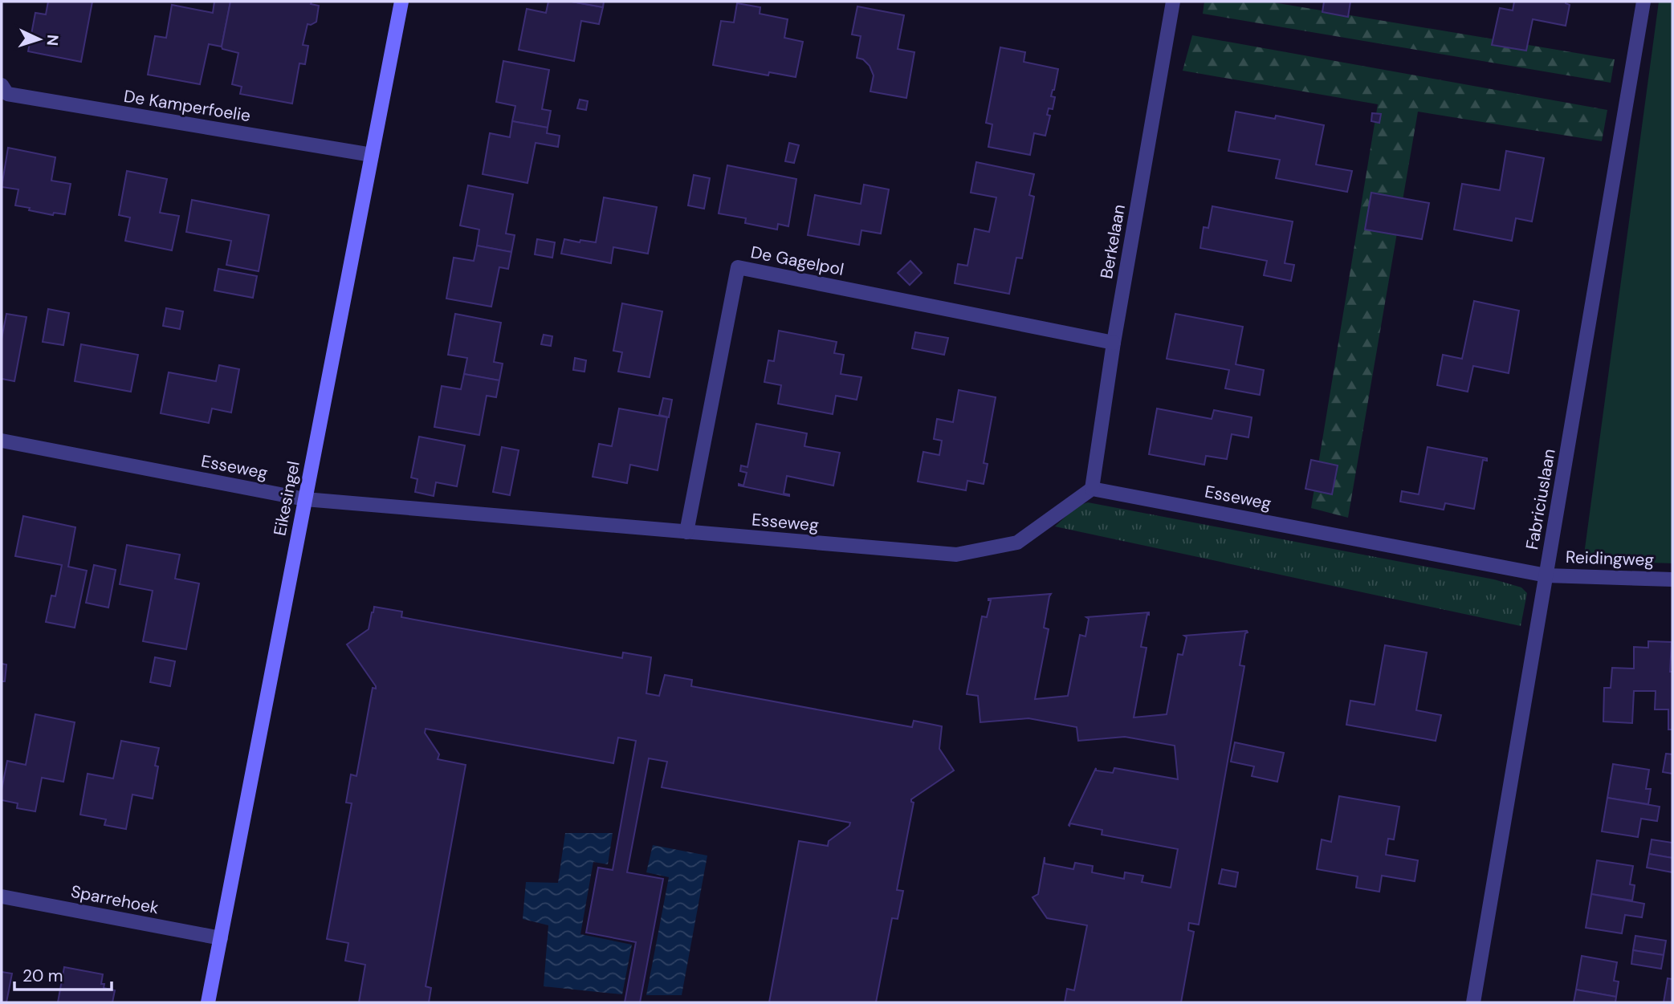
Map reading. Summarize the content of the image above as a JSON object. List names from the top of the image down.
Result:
{
  "streets": {
    "street": [
      "De Kamperfoelie",
      "Berkelaan",
      "De Gagelpol",
      "Esseweg",
      "Eikesingel",
      "Fabriciuslaan",
      "Reidingweg",
      "Sparrehoek"
    ]
  },
  "crossings": [
    ["De Kamperfoelie", "Eikesingel"],
    ["Berkelaan", "De Gagelpol"],
    ["Berkelaan", "Esseweg"],
    ["De Gagelpol", "Esseweg"],
    ["Esseweg", "Eikesingel"],
    ["Esseweg", "Fabriciuslaan"],
    ["Esseweg", "Reidingweg"],
    ["Eikesingel", "Sparrehoek"],
    ["Fabriciuslaan", "Reidingweg"]
  ],
  "scale_bar": "20 m",
  "north": "right"
}
